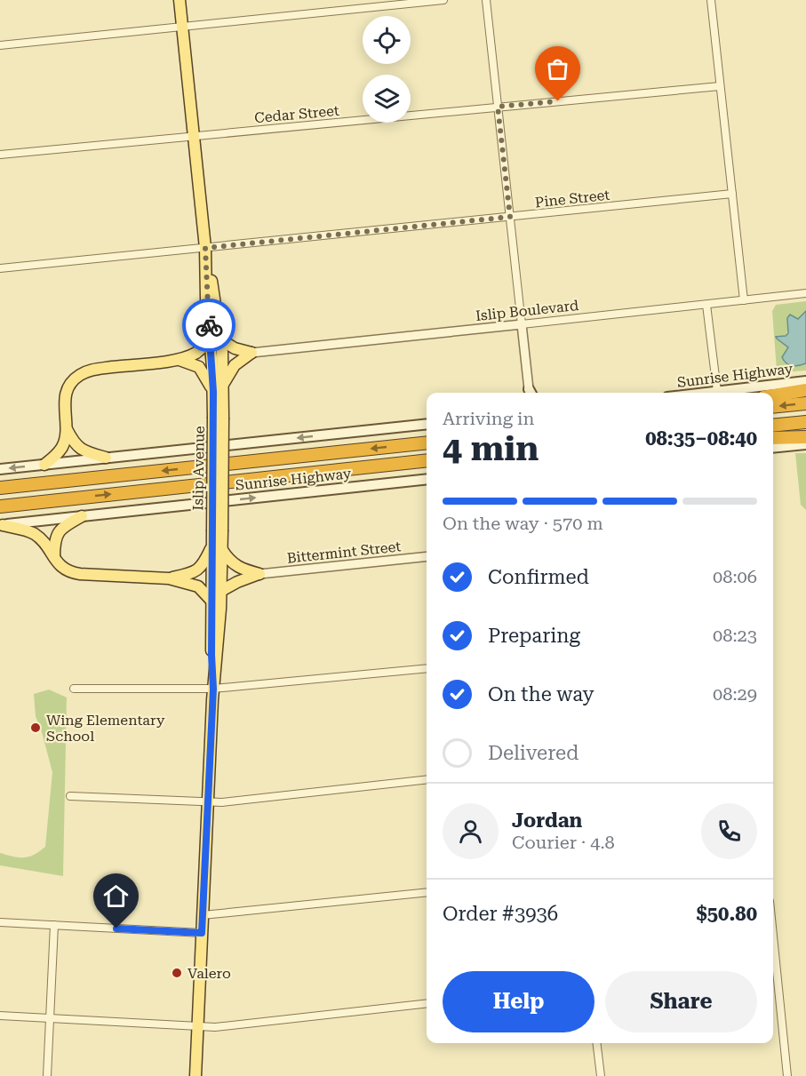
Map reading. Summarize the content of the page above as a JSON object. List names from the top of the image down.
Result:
{
  "streets": {
    "highway": ["Sunrise Highway"],
    "main road": ["Islip Avenue"],
    "street": [
      "Cedar Street",
      "Pine Street",
      "Islip Boulevard",
      "Bittermint Street"
    ]
  },
  "crossings": [
    ["Cedar Street", "Islip Avenue"],
    ["Pine Street", "Islip Avenue"]
  ],
  "places": ["Wing Elementary School", "Valero"],
  "page": {
    "heading": ["4 min", "Arriving in", "08:35–08:40"],
    "panel": [
      "Jordan",
      "Courier · 4.8",
      "Order #3936",
      "$50.80"
    ],
    "bar": "On the way · 570 m",
    "list": [
      ["Confirmed", "08:06"],
      ["Preparing", "08:23"],
      ["On the way", "08:29"],
      "Delivered"
    ],
    "buttons": ["Help", "Share"]
  }
}
